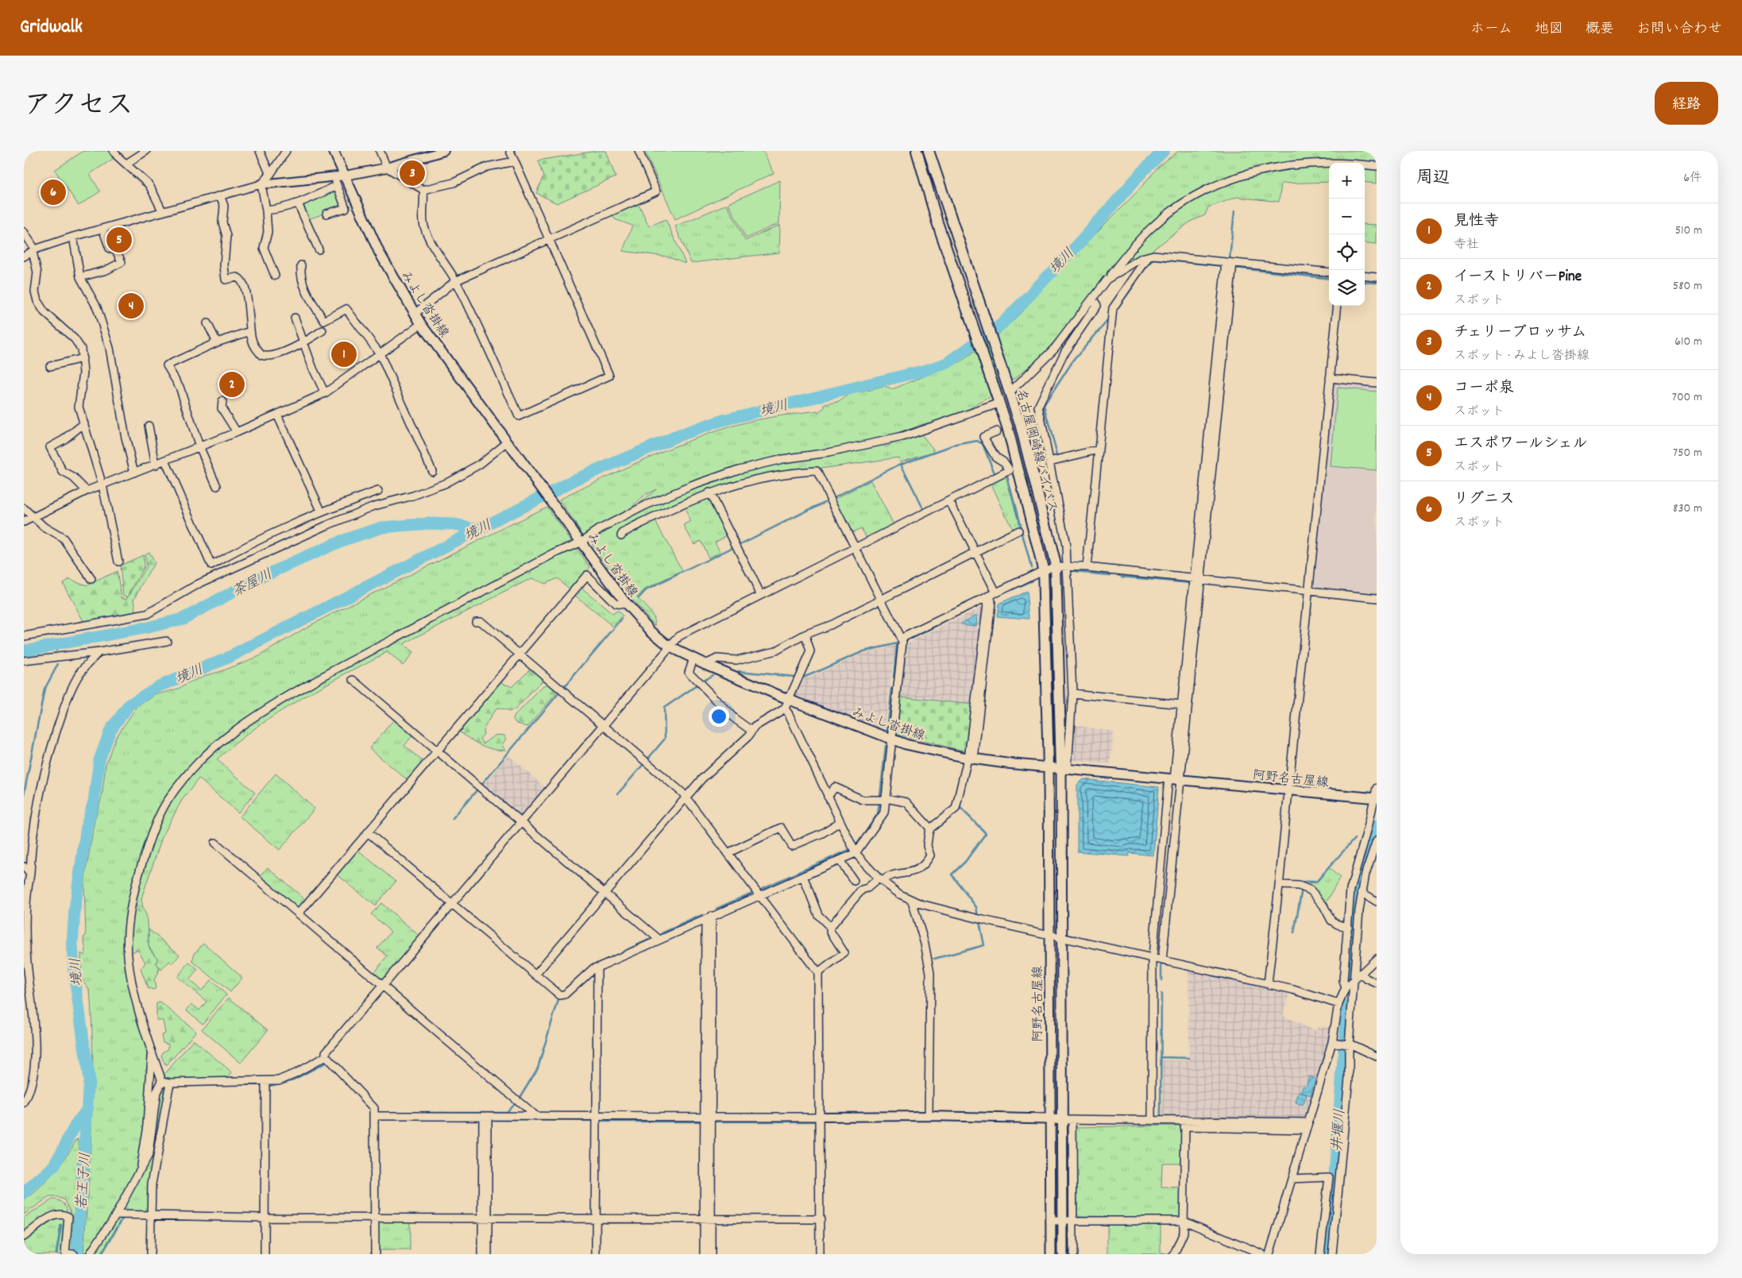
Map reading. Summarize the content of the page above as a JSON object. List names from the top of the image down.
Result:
{
  "streets": {
    "main road": ["みよし沓掛線", "名古屋岡崎線バイパス", "阿野名古屋線"]
  },
  "crossings": [
    ["みよし沓掛線", "名古屋岡崎線バイパス"],
    ["みよし沓掛線", "阿野名古屋線"],
    ["名古屋岡崎線バイパス", "阿野名古屋線"]
  ],
  "water": [
    "境川",
    "茶屋川",
    "井堰川",
    "若王子川"
  ],
  "page": {
    "header": "Gridwalk",
    "nav": [
      "ホーム",
      "地図",
      "概要",
      "お問い合わせ"
    ],
    "title": "アクセス",
    "buttons": "経路",
    "heading": ["周辺", "6件"],
    "pins": [
      "3",
      "6",
      "5",
      "4",
      "1",
      "2"
    ],
    "map_buttons": ["+", "−"],
    "list": [
      {
        "mark": "1",
        "name": "見性寺",
        "note": "寺社",
        "value": "510 m"
      },
      {
        "mark": "2",
        "name": "イーストリバーPine",
        "note": "スポット",
        "value": "580 m"
      },
      {
        "mark": "3",
        "name": "チェリーブロッサム",
        "note": "スポット · みよし沓掛線",
        "value": "610 m"
      },
      {
        "mark": "4",
        "name": "コーポ泉",
        "note": "スポット",
        "value": "700 m"
      },
      {
        "mark": "5",
        "name": "エスポワールシェル",
        "note": "スポット",
        "value": "750 m"
      },
      {
        "mark": "6",
        "name": "リグニス",
        "note": "スポット",
        "value": "830 m"
      }
    ]
  }
}
